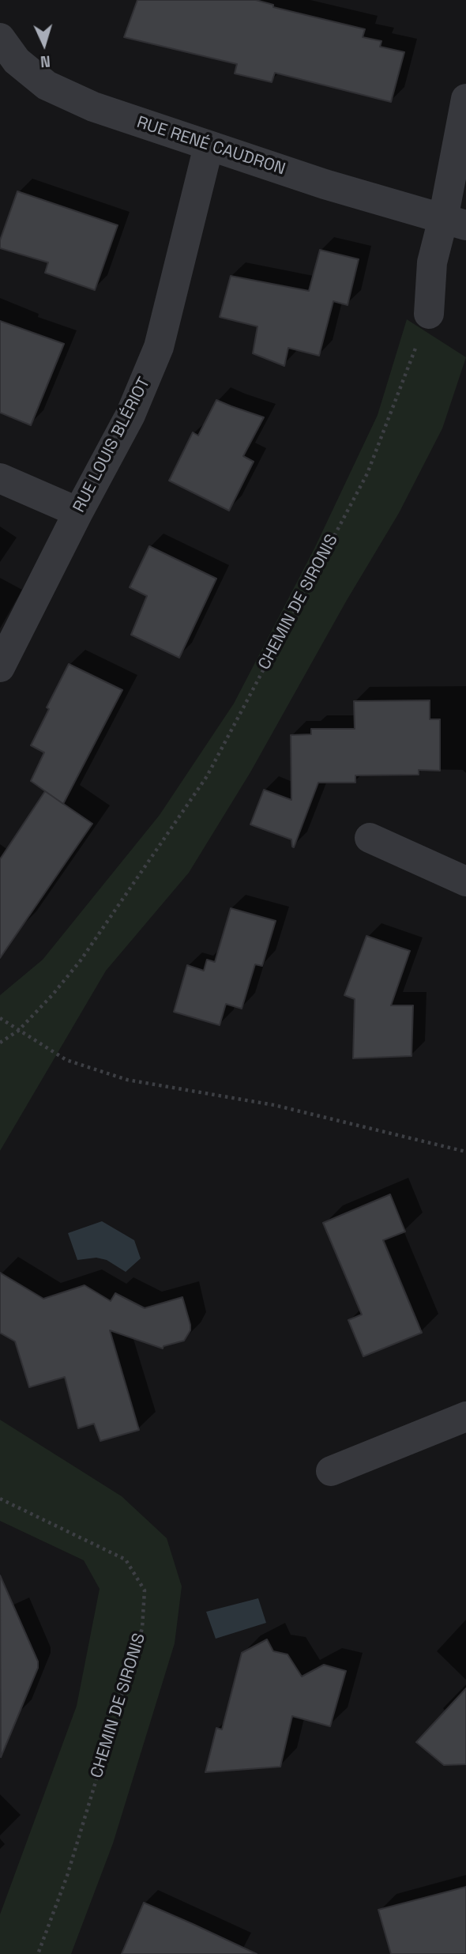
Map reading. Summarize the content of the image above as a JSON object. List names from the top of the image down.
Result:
{
  "streets": {
    "street": ["RUE RENÉ CAUDRON", "RUE LOUIS BLÉRIOT"],
    "path": ["CHEMIN DE SIRONIS"]
  },
  "crossings": [
    ["RUE RENÉ CAUDRON", "RUE LOUIS BLÉRIOT"]
  ],
  "north": "bottom"
}
